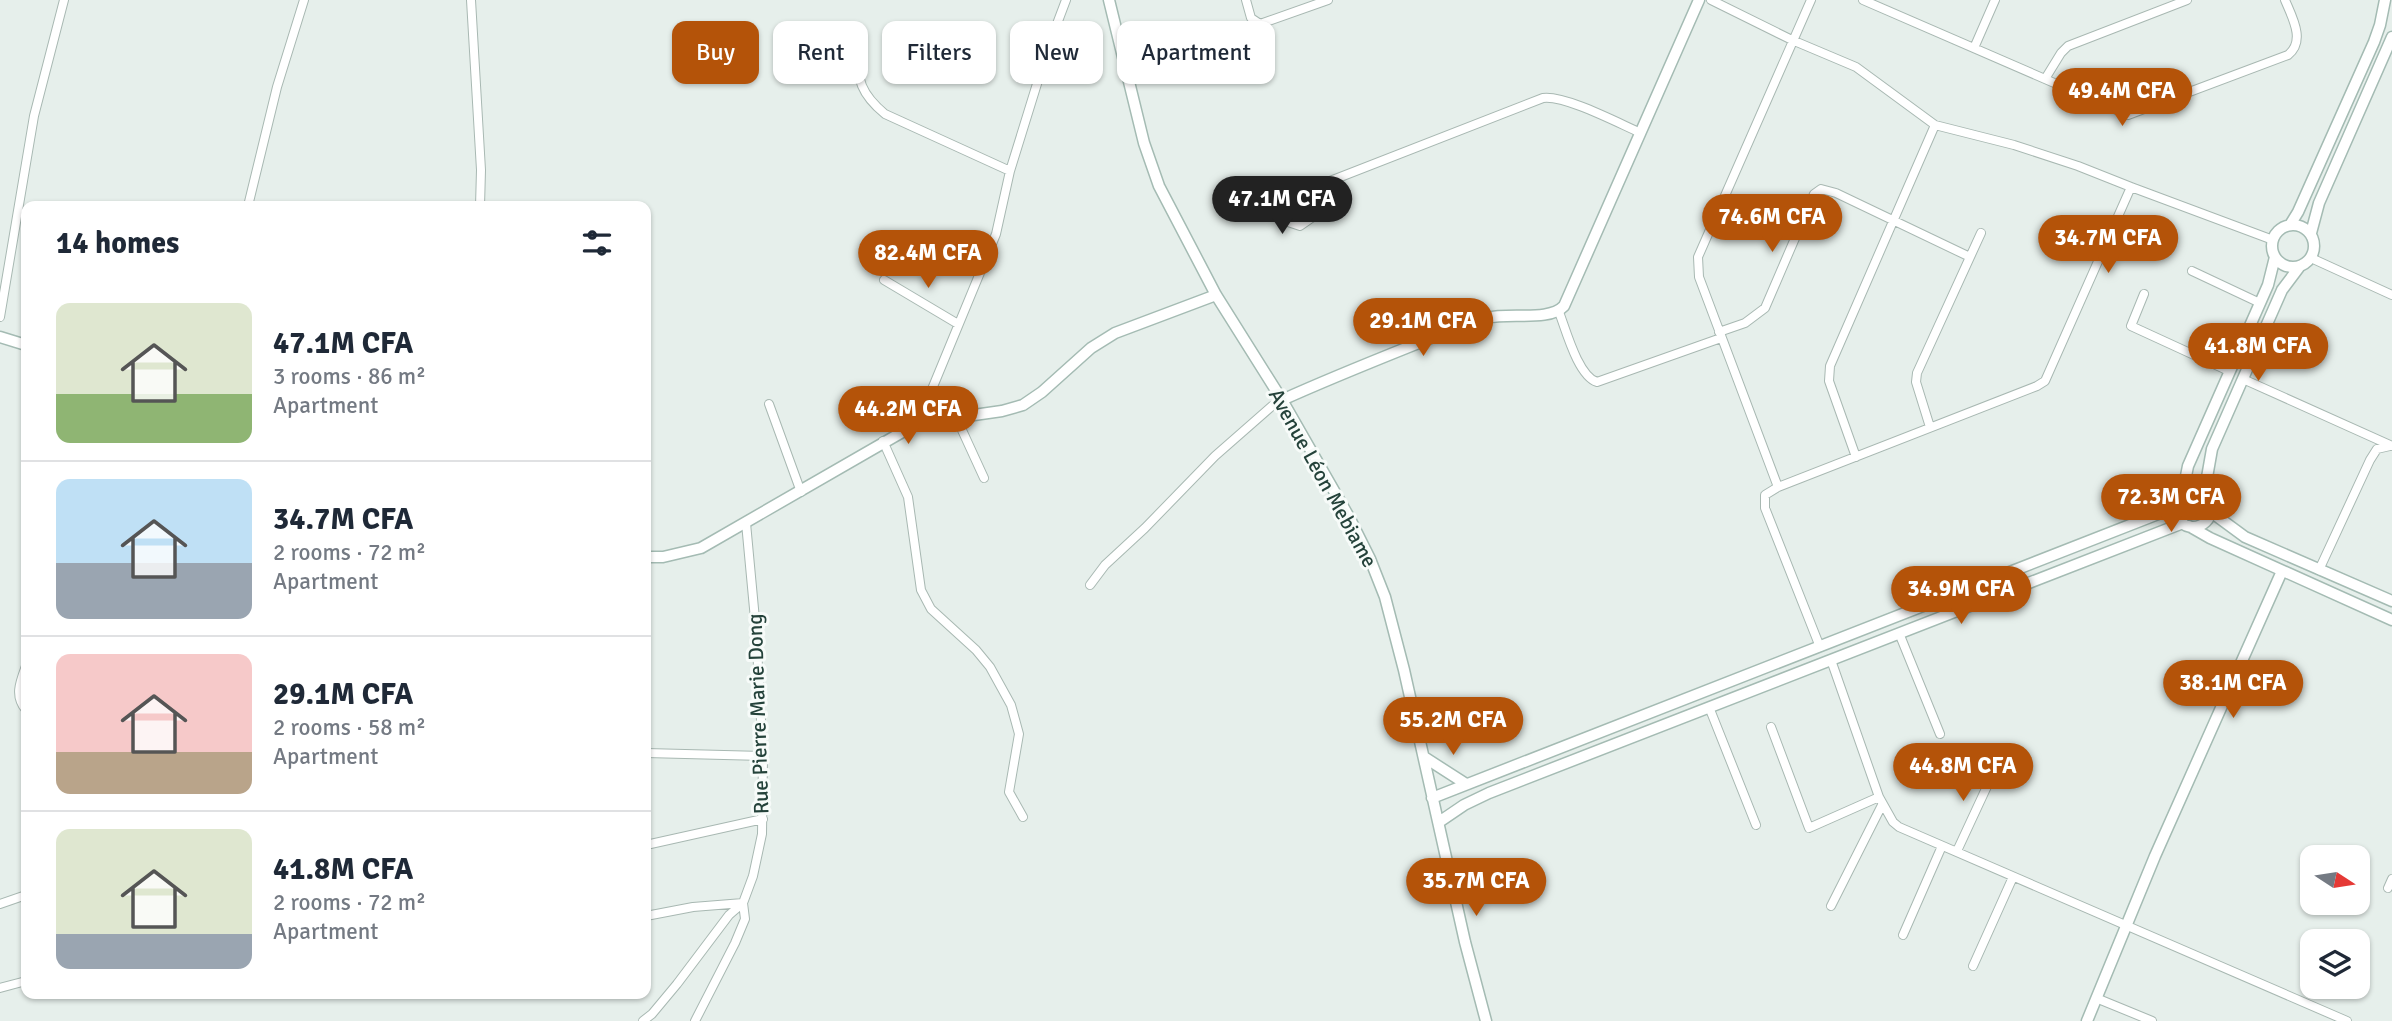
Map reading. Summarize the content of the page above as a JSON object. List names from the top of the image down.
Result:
{
  "streets": {
    "main road": ["Avenue Léon Mebiame"],
    "street": ["Rue Pierre Marie Dong"]
  },
  "north": "right",
  "page": {
    "chip": [
      "Buy",
      "Rent",
      "Filters",
      "New",
      "Apartment"
    ],
    "price": [
      "49.4M CFA",
      "47.1M CFA",
      "74.6M CFA",
      "34.7M CFA",
      "82.4M CFA",
      "29.1M CFA",
      "41.8M CFA",
      "44.2M CFA",
      "72.3M CFA",
      "34.9M CFA",
      "38.1M CFA",
      "55.2M CFA",
      "44.8M CFA",
      "35.7M CFA"
    ],
    "heading": "14 homes",
    "list": [
      {
        "name": "47.1M CFA",
        "note": "3 rooms · 86 m² · Apartment"
      },
      {
        "name": "34.7M CFA",
        "note": "2 rooms · 72 m² · Apartment"
      },
      {
        "name": "29.1M CFA",
        "note": "2 rooms · 58 m² · Apartment"
      },
      {
        "name": "41.8M CFA",
        "note": "2 rooms · 72 m² · Apartment"
      }
    ]
  }
}
